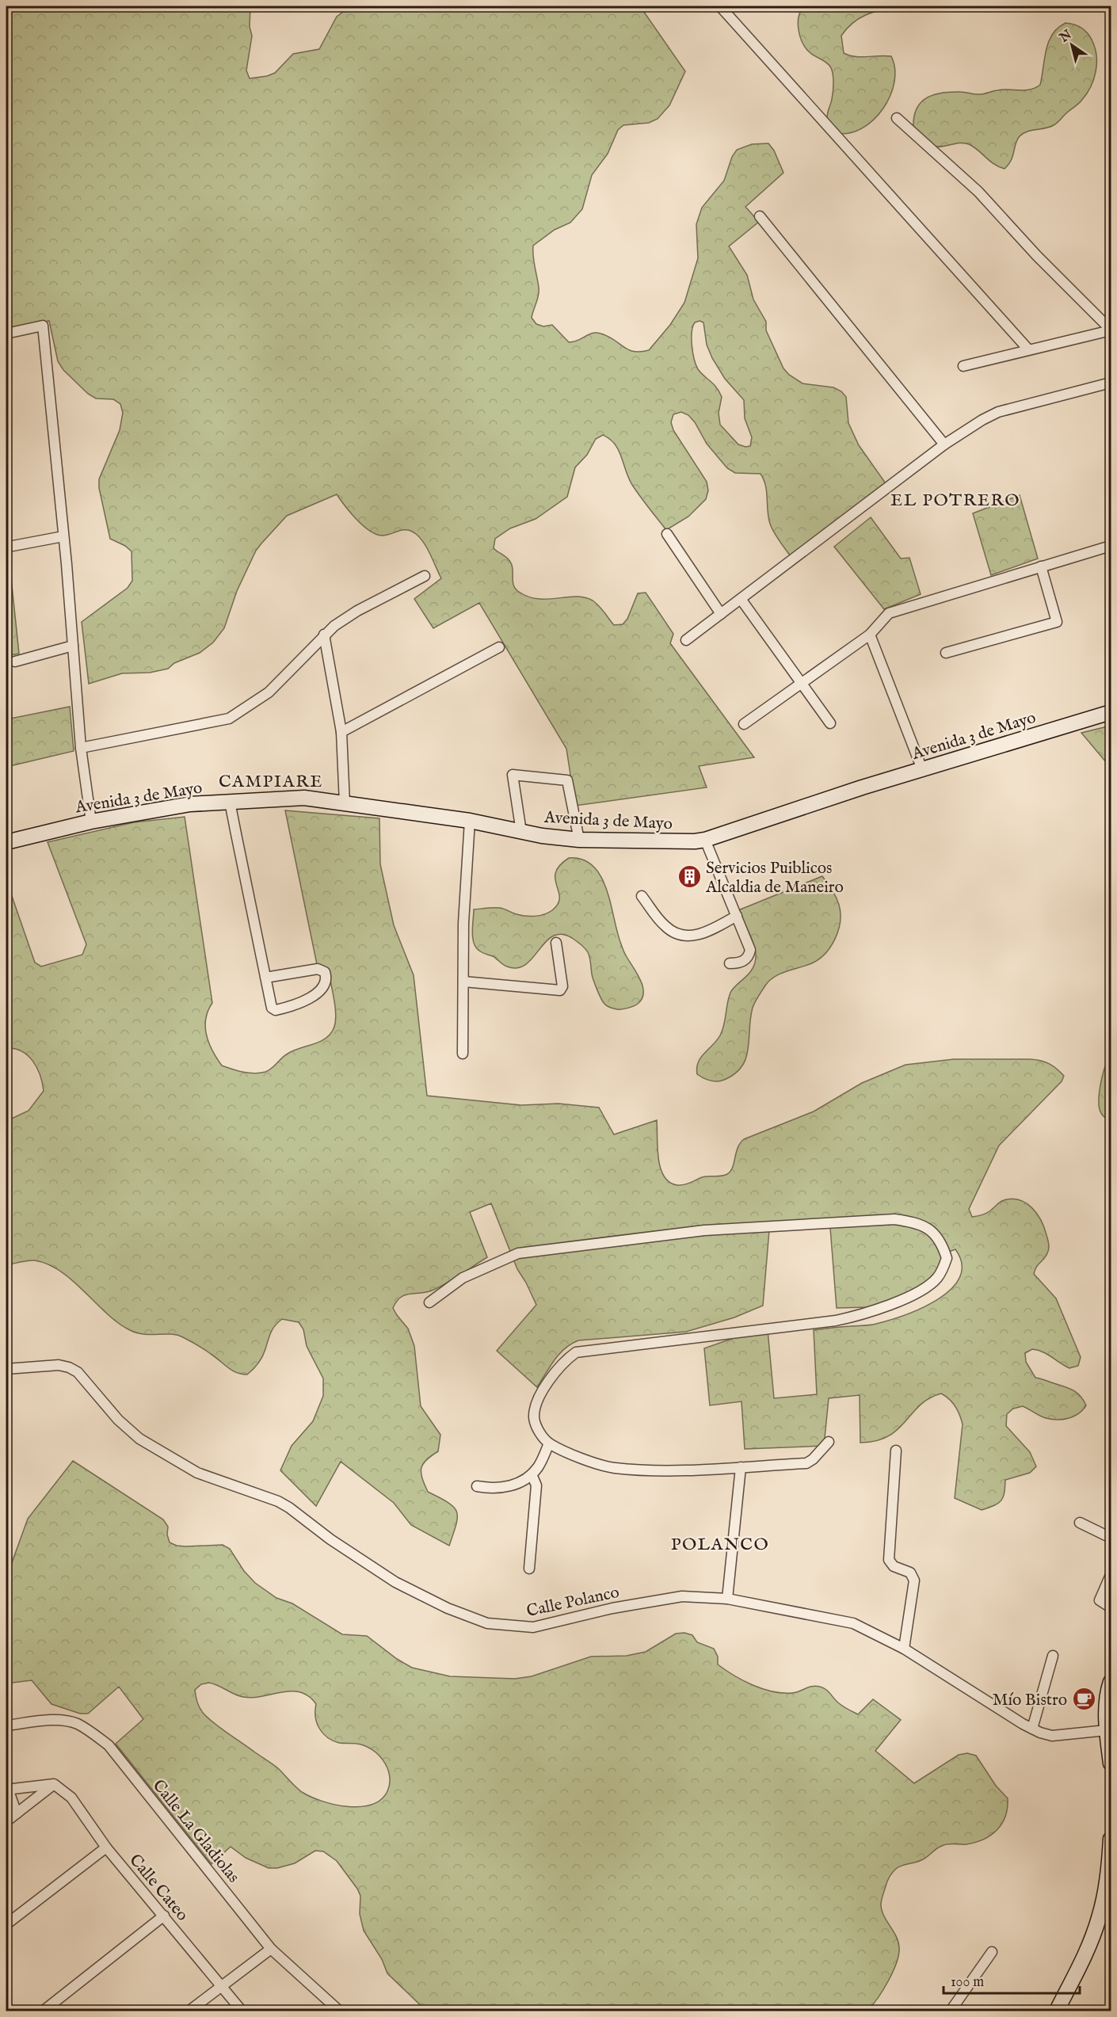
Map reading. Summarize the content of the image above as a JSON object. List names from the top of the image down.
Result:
{
  "streets": {
    "street": [
      "Avenida 3 de Mayo",
      "Calle Polanco",
      "Calle La Gladiolas",
      "Calle Cateo"
    ]
  },
  "districts": ["EL POTRERO", "CAMPIARE", "POLANCO"],
  "places": {
    "building": ["Servicios Puiblicos Alcaldia de Maneiro"],
    "cafe": ["Mío Bistro"]
  },
  "scale_bar": "100 m",
  "north": "top left"
}
